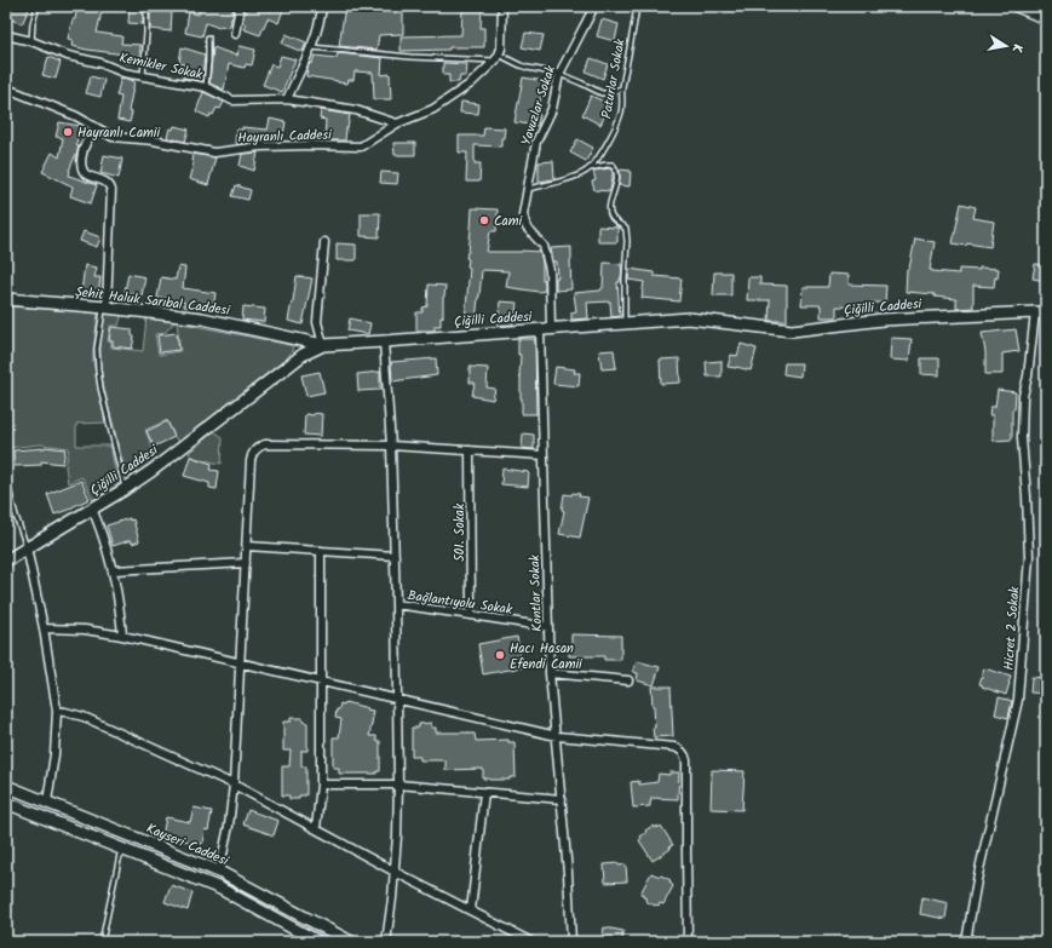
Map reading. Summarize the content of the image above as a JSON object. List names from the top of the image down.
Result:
{
  "streets": {
    "main road": ["Şehit Haluk Sarıbal Caddesi", "Çiğilli Caddesi", "Kayseri Caddesi"],
    "street": [
      "Kemikler Sokak",
      "Yavuzlar Sokak",
      "Hayranlı Caddesi",
      "501. Sokak",
      "Kontlar Sokak",
      "Bağlantıyolu Sokak",
      "Hicret 2 Sokak"
    ],
    "lane": ["Paturlar Sokak"]
  },
  "crossings": [
    ["Kemikler Sokak", "Hayranlı Caddesi"],
    ["Yavuzlar Sokak", "Çiğilli Caddesi"],
    ["Yavuzlar Sokak", "Kontlar Sokak"],
    ["Şehit Haluk Sarıbal Caddesi", "Çiğilli Caddesi"],
    ["Çiğilli Caddesi", "Kontlar Sokak"],
    ["Çiğilli Caddesi", "Hicret 2 Sokak"],
    ["501. Sokak", "Bağlantıyolu Sokak"],
    ["Kontlar Sokak", "Bağlantıyolu Sokak"]
  ],
  "places": ["Hayranlı Camii", "Cami", "Hacı Hasan Efendi Camii"],
  "north": "right"
}
